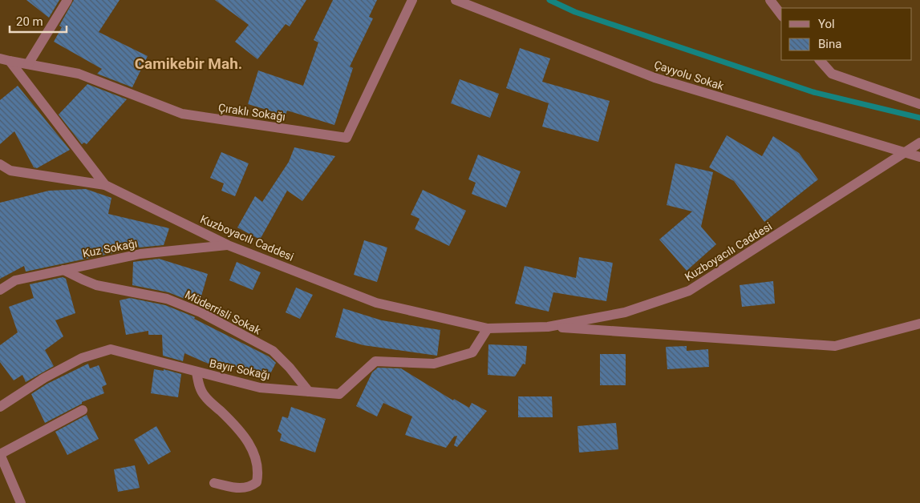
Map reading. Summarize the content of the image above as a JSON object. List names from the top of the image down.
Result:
{
  "streets": {
    "street": [
      "Çayyolu Sokak",
      "Çıraklı Sokağı",
      "Kuzboyacılı Caddesi",
      "Kuz Sokağı",
      "Müderrisli Sokak",
      "Bayır Sokağı"
    ]
  },
  "crossings": [
    ["Çayyolu Sokak", "Kuzboyacılı Caddesi"],
    ["Çıraklı Sokağı", "Kuzboyacılı Caddesi"],
    ["Kuzboyacılı Caddesi", "Kuz Sokağı"],
    ["Kuzboyacılı Caddesi", "Bayır Sokağı"],
    ["Kuz Sokağı", "Müderrisli Sokak"],
    ["Müderrisli Sokak", "Bayır Sokağı"]
  ],
  "districts": ["Camikebir Mah."],
  "legend": ["Yol", "Bina"],
  "scale_bar": "20 m"
}
